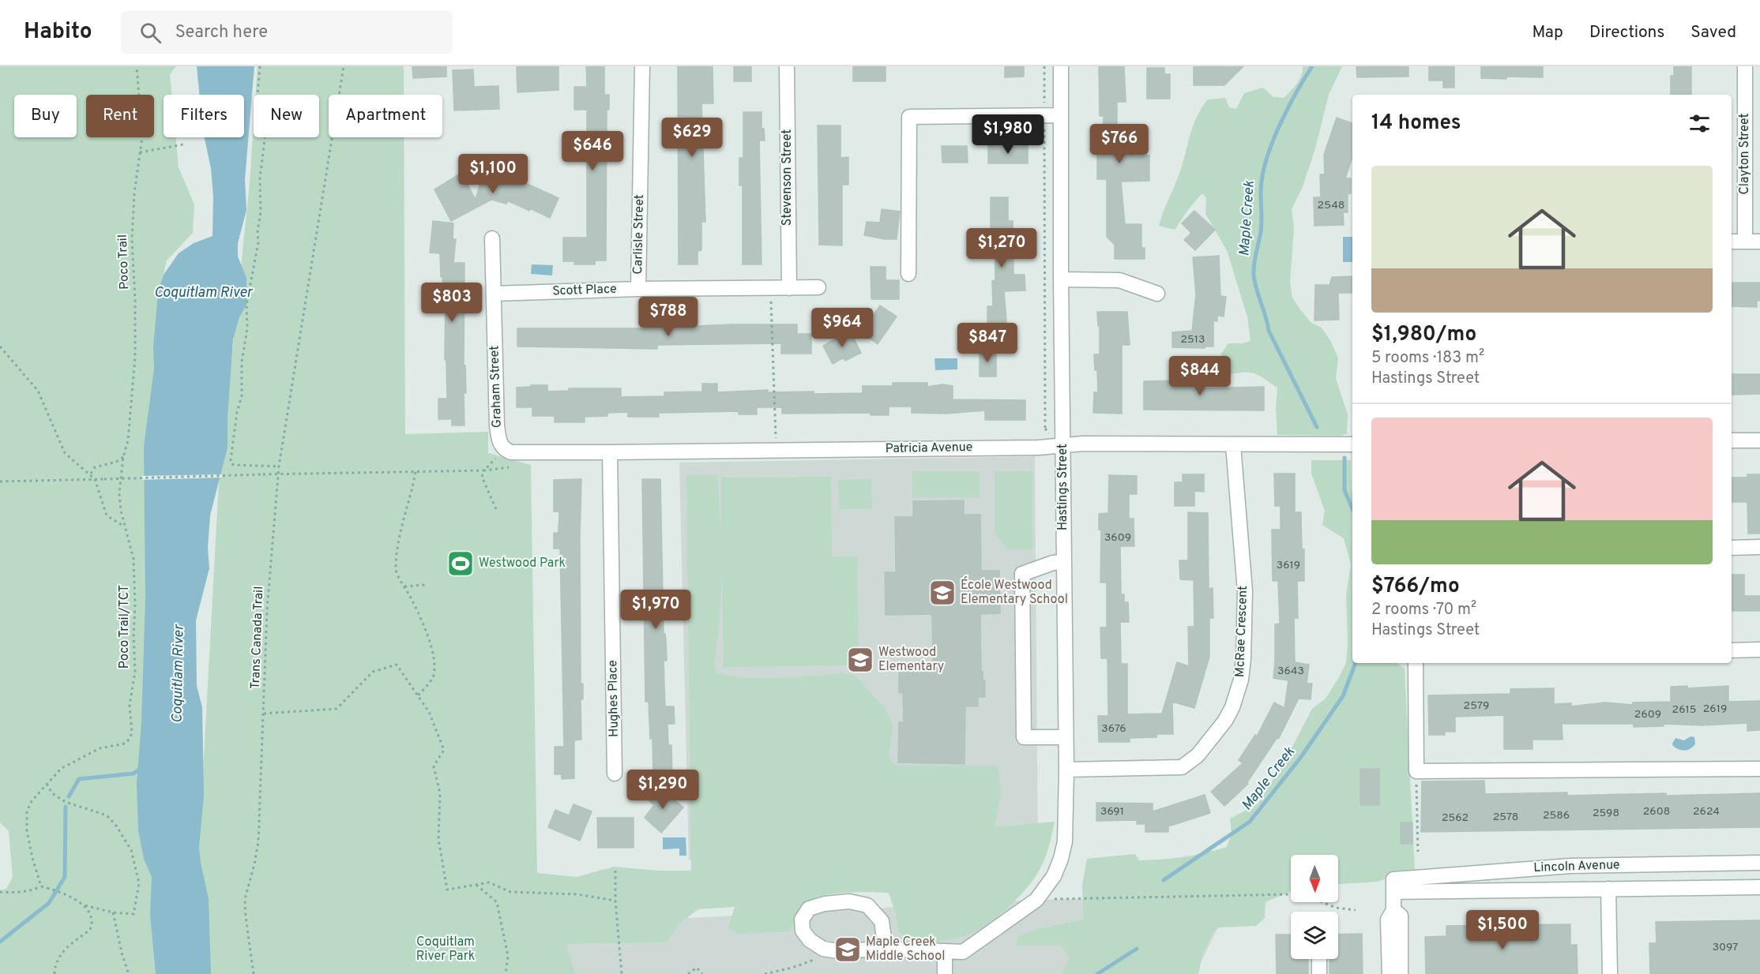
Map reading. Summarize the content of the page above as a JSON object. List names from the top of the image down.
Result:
{
  "streets": {
    "street": [
      "Clayton Street",
      "Stevenson Street",
      "Carlisle Street",
      "Scott Place",
      "Graham Street",
      "Patricia Avenue",
      "Hastings Street",
      "McRae Crescent",
      "Hughes Place",
      "Lincoln Avenue"
    ],
    "path": ["Poco Trail", "Poco Trail/TCT", "Trans Canada Trail"]
  },
  "crossings": [
    ["Stevenson Street", "Scott Place"],
    ["Carlisle Street", "Scott Place"],
    ["Poco Trail", "Poco Trail/TCT"],
    ["Scott Place", "Graham Street"],
    ["Graham Street", "Patricia Avenue"],
    ["Patricia Avenue", "Hastings Street"],
    ["Patricia Avenue", "McRae Crescent"],
    ["Patricia Avenue", "Hughes Place"],
    ["Hastings Street", "McRae Crescent"]
  ],
  "water": ["Maple Creek", "Coquitlam River"],
  "parks": ["Coquitlam River Park"],
  "places": {
    "sports": ["Westwood Park"],
    "school or university": ["École Westwood Elementary School", "Westwood Elementary", "Maple Creek Middle School"]
  },
  "house_numbers": [
    "2548",
    "2513",
    "3609",
    "3619",
    "3643",
    "2579",
    "2619",
    "2615",
    "2609",
    "3676",
    "3691",
    "2608",
    "2624",
    "2598",
    "2586",
    "2578",
    "2562",
    "3097"
  ],
  "north": "bottom",
  "page": {
    "header": "Habito",
    "search": "Search here",
    "nav": ["Map", "Directions", "Saved"],
    "chip": [
      "Buy",
      "Rent",
      "Filters",
      "New",
      "Apartment"
    ],
    "heading": "14 homes",
    "price": [
      "$1,980",
      "$629",
      "$766",
      "$646",
      "$1,100",
      "$1,270",
      "$803",
      "$788",
      "$964",
      "$847",
      "$844",
      "$1,970",
      "$1,290",
      "$1,500"
    ],
    "list": [
      {
        "name": "$1,980/mo",
        "note": "5 rooms · 183 m² · Hastings Street"
      },
      {
        "name": "$766/mo",
        "note": "2 rooms · 70 m² · Hastings Street"
      }
    ]
  }
}
